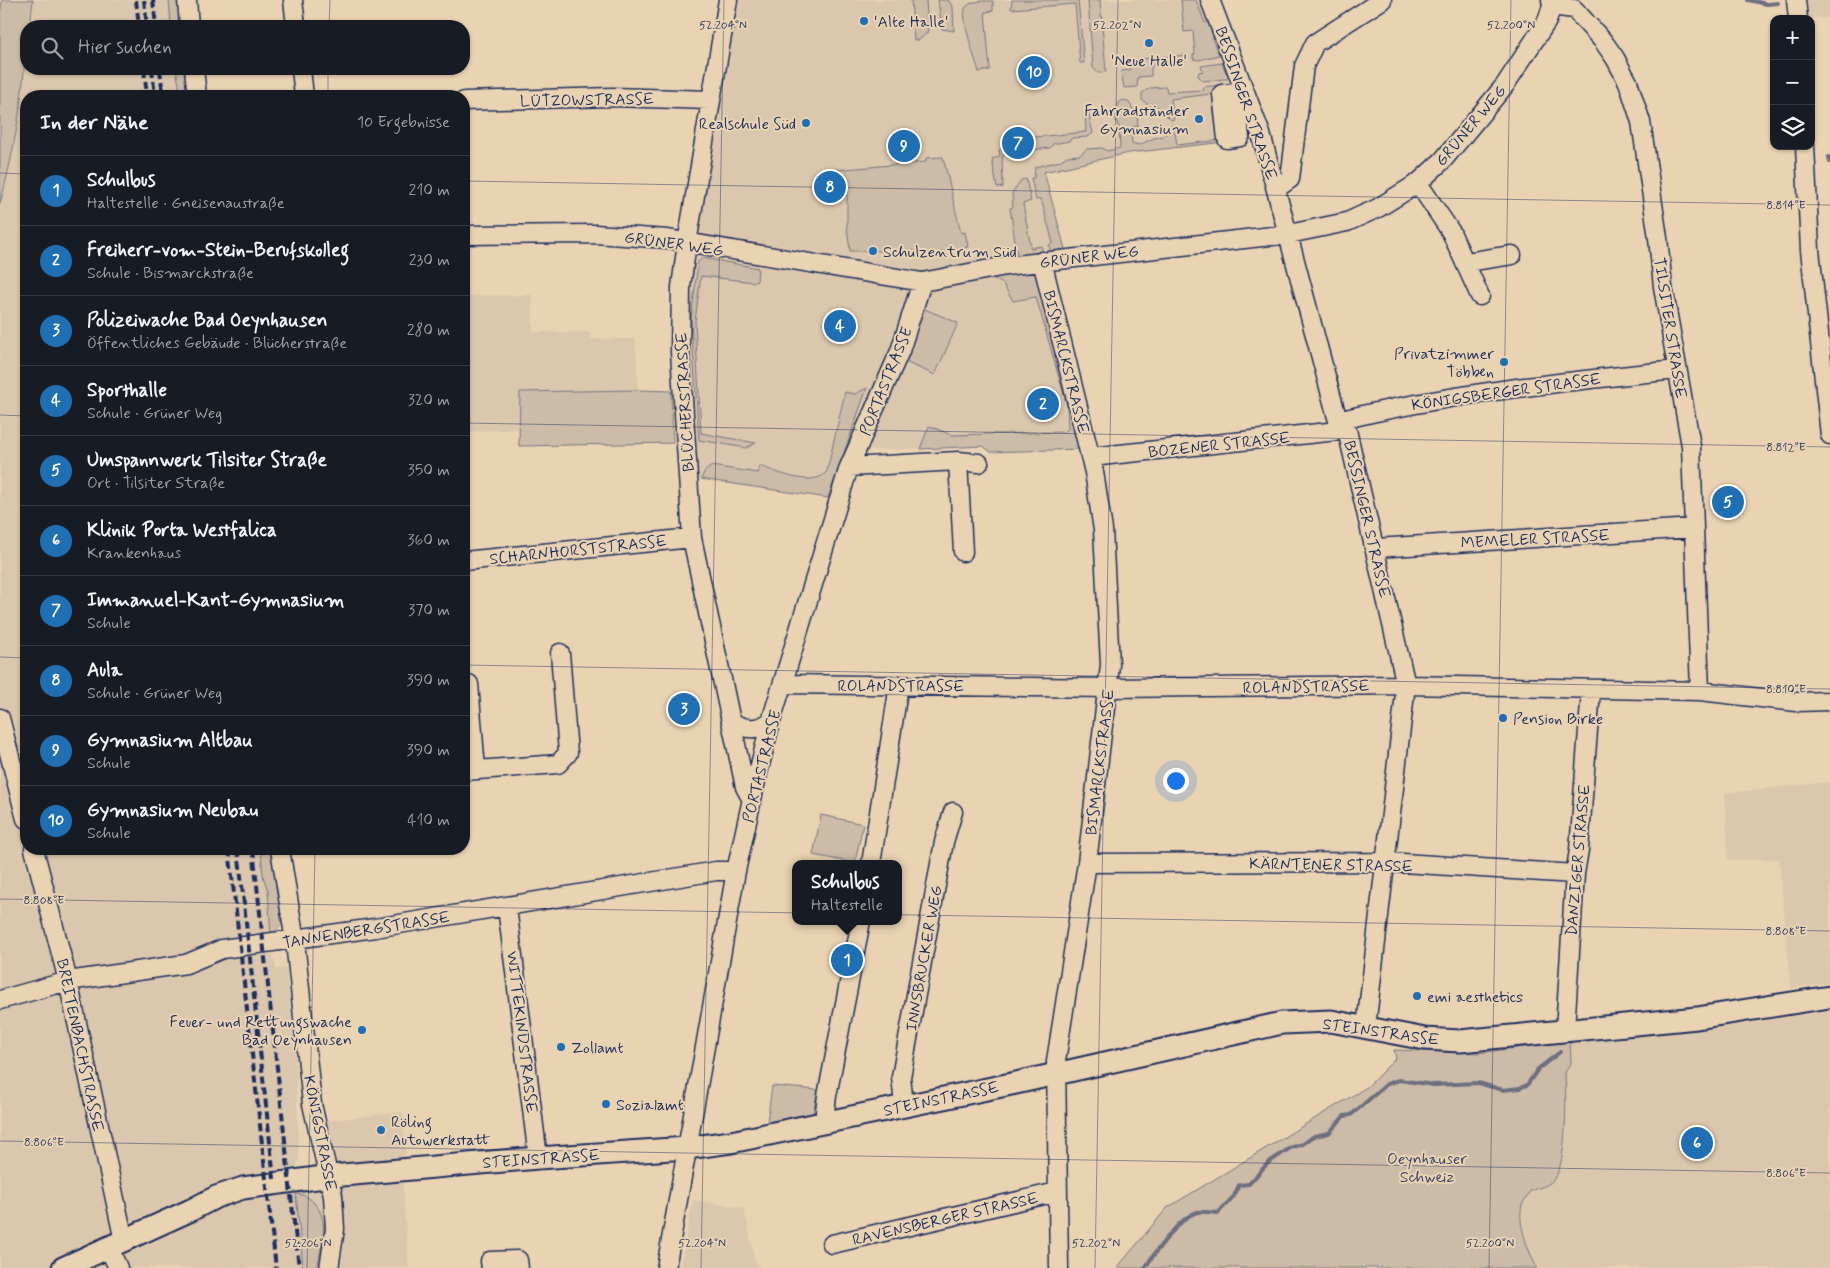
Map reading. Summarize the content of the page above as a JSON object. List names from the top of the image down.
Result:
{
  "streets": {
    "main road": ["STEINSTRASSE"],
    "street": [
      "LÜTZOWSTRASSE",
      "BESSINGER STRASSE",
      "GRÜNER WEG",
      "TILSITER STRASSE",
      "BISMARCKSTRASSE",
      "PORTASTRASSE",
      "KÖNIGSBERGER STRASSE",
      "BLÜCHERSTRASSE",
      "BOZENER STRASSE",
      "MEMELER STRASSE",
      "SCHARNHORSTSTRASSE",
      "ROLANDSTRASSE",
      "DANZIGER STRASSE",
      "KÄRNTENER STRASSE",
      "TANNENBERGSTRASSE",
      "INNSBRUCKER WEG",
      "WITTEKINDSTRASSE",
      "BREITENBACHSTRASSE",
      "KÖNIGSTRASSE",
      "RAVENSBERGER STRASSE"
    ]
  },
  "crossings": [
    ["LÜTZOWSTRASSE", "BLÜCHERSTRASSE"],
    ["BESSINGER STRASSE", "GRÜNER WEG"],
    ["BESSINGER STRASSE", "KÖNIGSBERGER STRASSE"],
    ["BESSINGER STRASSE", "BOZENER STRASSE"],
    ["BESSINGER STRASSE", "MEMELER STRASSE"],
    ["BESSINGER STRASSE", "ROLANDSTRASSE"],
    ["BESSINGER STRASSE", "KÄRNTENER STRASSE"],
    ["BESSINGER STRASSE", "STEINSTRASSE"],
    ["GRÜNER WEG", "TILSITER STRASSE"],
    ["GRÜNER WEG", "BISMARCKSTRASSE"],
    ["GRÜNER WEG", "PORTASTRASSE"],
    ["GRÜNER WEG", "BLÜCHERSTRASSE"],
    ["TILSITER STRASSE", "KÖNIGSBERGER STRASSE"],
    ["TILSITER STRASSE", "MEMELER STRASSE"],
    ["TILSITER STRASSE", "ROLANDSTRASSE"],
    ["BISMARCKSTRASSE", "BOZENER STRASSE"],
    ["BISMARCKSTRASSE", "ROLANDSTRASSE"],
    ["BISMARCKSTRASSE", "KÄRNTENER STRASSE"],
    ["BISMARCKSTRASSE", "STEINSTRASSE"],
    ["BISMARCKSTRASSE", "RAVENSBERGER STRASSE"],
    ["PORTASTRASSE", "BLÜCHERSTRASSE"],
    ["PORTASTRASSE", "ROLANDSTRASSE"],
    ["PORTASTRASSE", "TANNENBERGSTRASSE"],
    ["PORTASTRASSE", "STEINSTRASSE"],
    ["KÖNIGSBERGER STRASSE", "BOZENER STRASSE"],
    ["BLÜCHERSTRASSE", "SCHARNHORSTSTRASSE"],
    ["ROLANDSTRASSE", "DANZIGER STRASSE"],
    ["DANZIGER STRASSE", "KÄRNTENER STRASSE"],
    ["DANZIGER STRASSE", "STEINSTRASSE"],
    ["TANNENBERGSTRASSE", "WITTEKINDSTRASSE"],
    ["TANNENBERGSTRASSE", "BREITENBACHSTRASSE"],
    ["TANNENBERGSTRASSE", "KÖNIGSTRASSE"],
    ["INNSBRUCKER WEG", "STEINSTRASSE"],
    ["STEINSTRASSE", "WITTEKINDSTRASSE"],
    ["STEINSTRASSE", "BREITENBACHSTRASSE"],
    ["STEINSTRASSE", "KÖNIGSTRASSE"]
  ],
  "parks": ["Oeynhauser Schweiz"],
  "places": [
    "'Alte Halle'",
    "'Neue Halle'",
    "Fahrradständer Gymnasium",
    "Realschule Süd",
    "Schulzentrum Süd",
    "Privatzimmer Többen",
    "Pension Birke",
    "emi aesthetics",
    "Feuer- und Rettungswache Bad Oeynhausen",
    "Zollamt",
    "Sozialamt",
    "Röling Autowerkstatt"
  ],
  "page": {
    "map_buttons": ["+", "−"],
    "search": "Hier suchen",
    "pins": [
      "10",
      "7",
      "9",
      "8",
      "4",
      "2",
      "5",
      "3",
      "1",
      "6"
    ],
    "heading": ["In der Nähe", "10 Ergebnisse"],
    "list": [
      {
        "mark": "1",
        "name": "Schulbus",
        "note": "Haltestelle · Gneisenaustraße",
        "value": "210 m"
      },
      {
        "mark": "2",
        "name": "Freiherr-vom-Stein-Berufskolleg",
        "note": "Schule · Bismarckstraße",
        "value": "230 m"
      },
      {
        "mark": "3",
        "name": "Polizeiwache Bad Oeynhausen",
        "note": "Öffentliches Gebäude · Blücherstraße",
        "value": "280 m"
      },
      {
        "mark": "4",
        "name": "Sporthalle",
        "note": "Schule · Grüner Weg",
        "value": "320 m"
      },
      {
        "mark": "5",
        "name": "Umspannwerk Tilsiter Straße",
        "note": "Ort · Tilsiter Straße",
        "value": "350 m"
      },
      {
        "mark": "6",
        "name": "Klinik Porta Westfalica",
        "note": "Krankenhaus",
        "value": "360 m"
      },
      {
        "mark": "7",
        "name": "Immanuel-Kant-Gymnasium",
        "note": "Schule",
        "value": "370 m"
      },
      {
        "mark": "8",
        "name": "Aula",
        "note": "Schule · Grüner Weg",
        "value": "390 m"
      },
      {
        "mark": "9",
        "name": "Gymnasium Altbau",
        "note": "Schule",
        "value": "390 m"
      },
      {
        "mark": "10",
        "name": "Gymnasium Neubau",
        "note": "Schule",
        "value": "410 m"
      }
    ],
    "popup": ["Schulbus", "Haltestelle"]
  },
  "coordinates": [
    "52.204°N",
    "52.202°N",
    "52.200°N",
    "8.814°E",
    "8.812°E",
    "8.810°E",
    "8.808°E",
    "8.806°E",
    "52.206°N"
  ]
}
